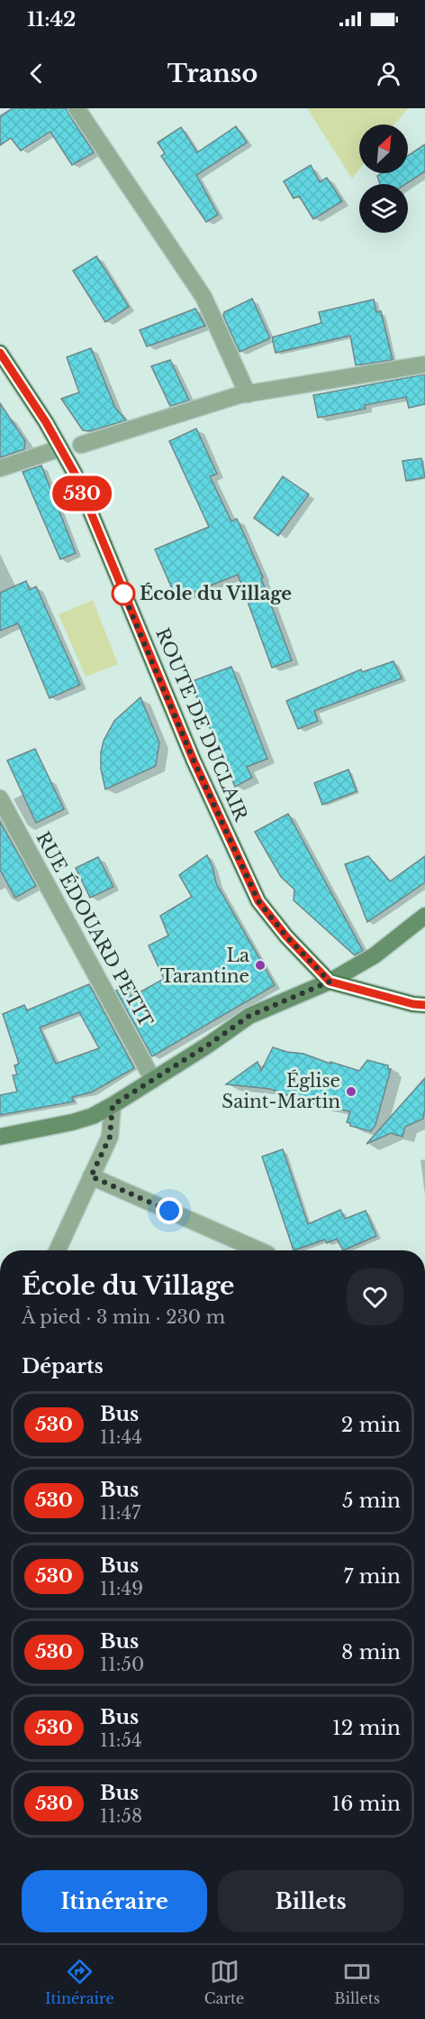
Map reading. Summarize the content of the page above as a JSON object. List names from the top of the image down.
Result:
{
  "streets": {
    "main road": ["ROUTE DE DUCLAIR"],
    "street": ["RUE ÉDOUARD PETIT"]
  },
  "places": ["École du Village", "La Tarantine", "Église Saint-Martin"],
  "lines": ["bus line 530"],
  "north": "top right",
  "page": {
    "status": "11:42",
    "header": "Transo",
    "on_map": "530",
    "heading": [
      ["École du Village", "À pied · 3 min · 230 m"],
      "Départs"
    ],
    "list": [
      {
        "mark": "530",
        "name": "Bus",
        "note": "11:44",
        "value": "2 min"
      },
      {
        "mark": "530",
        "name": "Bus",
        "note": "11:47",
        "value": "5 min"
      },
      {
        "mark": "530",
        "name": "Bus",
        "note": "11:49",
        "value": "7 min"
      },
      {
        "mark": "530",
        "name": "Bus",
        "note": "11:50",
        "value": "8 min"
      },
      {
        "mark": "530",
        "name": "Bus",
        "note": "11:54",
        "value": "12 min"
      },
      {
        "mark": "530",
        "name": "Bus",
        "note": "11:58",
        "value": "16 min"
      }
    ],
    "buttons": ["Itinéraire", "Billets"],
    "tabs": ["Itinéraire", "Carte", "Billets"]
  }
}
